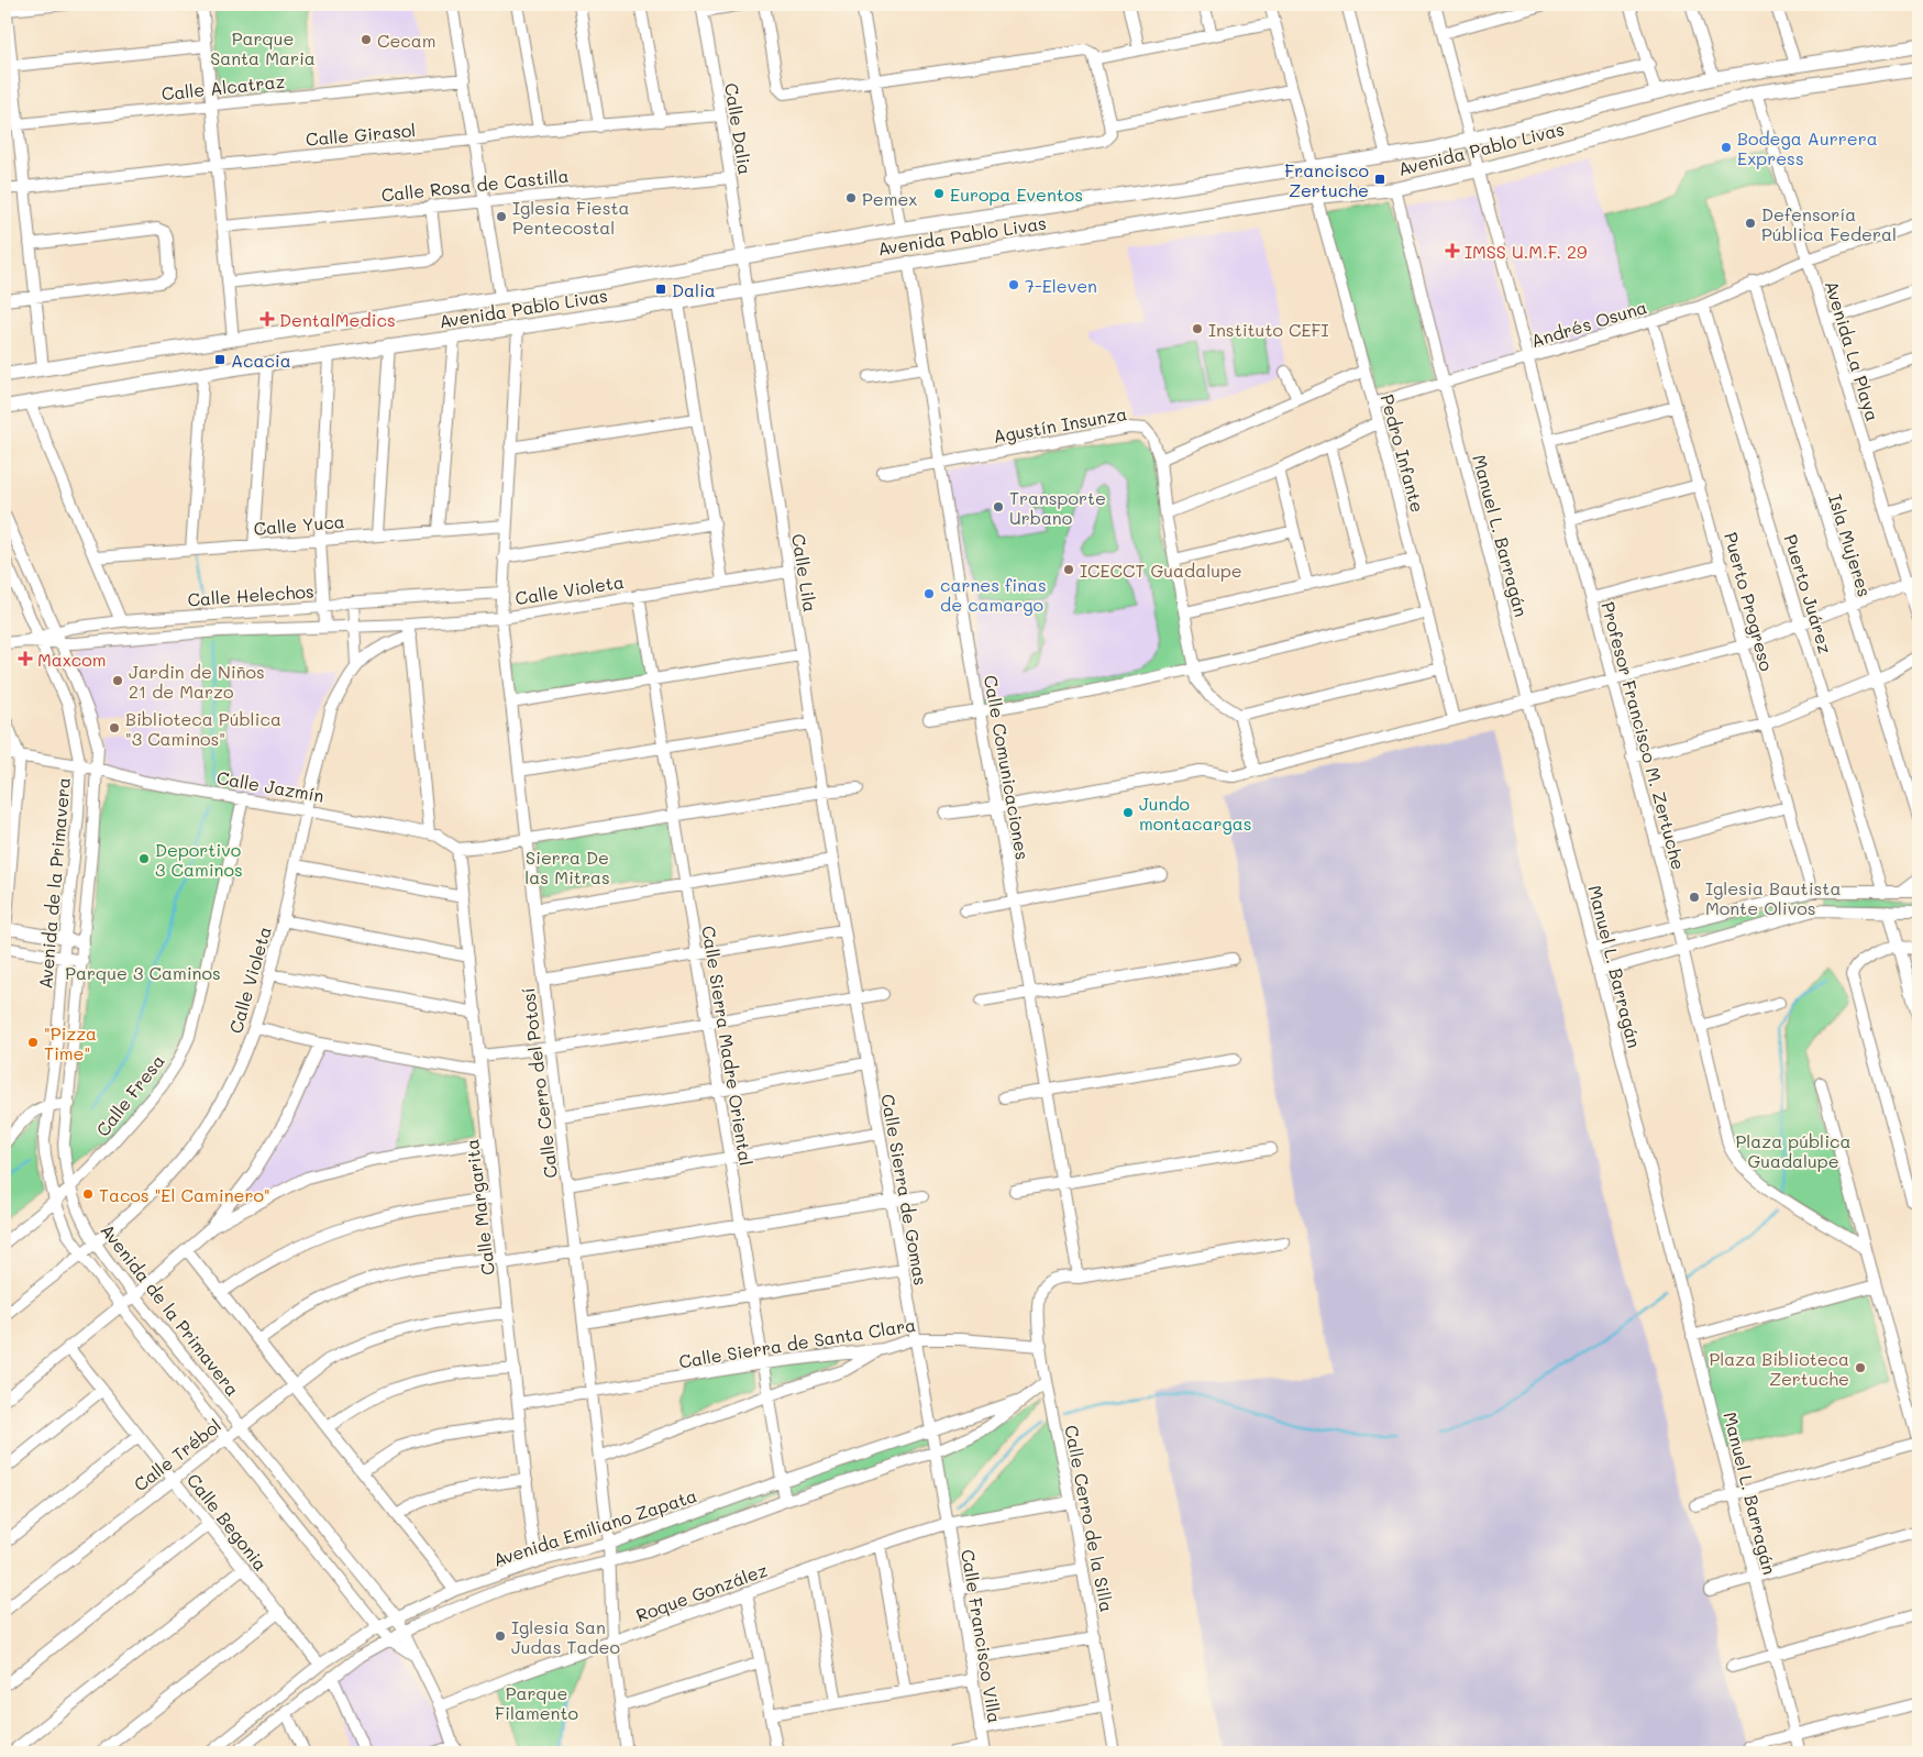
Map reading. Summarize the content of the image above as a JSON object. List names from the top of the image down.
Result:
{
  "streets": {
    "main road": ["Avenida Pablo Livas"],
    "street": [
      "Calle Alcatraz",
      "Calle Dalia",
      "Calle Girasol",
      "Calle Rosa de Castilla",
      "Andrés Osuna",
      "Avenida La Playa",
      "Agustín Insunza",
      "Pedro Infante",
      "Calle Yuca",
      "Manuel L. Barragán",
      "Isla Mujeres",
      "Calle Lila",
      "Calle Violeta",
      "Puerto Juárez",
      "Calle Helechos",
      "Puerto Progreso",
      "Profesor Francisco M. Zertuche",
      "Calle Comunicaciones",
      "Calle Jazmín",
      "Avenida de la Primavera",
      "Calle Sierra Madre Oriental",
      "Calle Cerro del Potosí",
      "Calle Fresa",
      "Calle Sierra de Gomas",
      "Calle Margarita",
      "Calle Sierra de Santa Clara",
      "Calle Trébol",
      "Calle Cerro de la Silla",
      "Calle Begonia",
      "Avenida Emiliano Zapata",
      "Roque González",
      "Calle Francisco Villa"
    ]
  },
  "crossings": [
    ["Calle Dalia", "Calle Girasol"],
    ["Calle Dalia", "Avenida Pablo Livas"],
    ["Calle Dalia", "Calle Rosa de Castilla"],
    ["Calle Dalia", "Calle Lila"],
    ["Avenida Pablo Livas", "Avenida La Playa"],
    ["Avenida Pablo Livas", "Pedro Infante"],
    ["Avenida Pablo Livas", "Manuel L. Barragán"],
    ["Avenida Pablo Livas", "Calle Lila"],
    ["Avenida Pablo Livas", "Profesor Francisco M. Zertuche"],
    ["Avenida Pablo Livas", "Calle Comunicaciones"],
    ["Avenida Pablo Livas", "Calle Cerro del Potosí"],
    ["Andrés Osuna", "Avenida La Playa"],
    ["Andrés Osuna", "Pedro Infante"],
    ["Andrés Osuna", "Manuel L. Barragán"],
    ["Andrés Osuna", "Isla Mujeres"],
    ["Andrés Osuna", "Puerto Juárez"],
    ["Andrés Osuna", "Puerto Progreso"],
    ["Andrés Osuna", "Profesor Francisco M. Zertuche"],
    ["Agustín Insunza", "Calle Comunicaciones"],
    ["Calle Yuca", "Calle Cerro del Potosí"],
    ["Calle Lila", "Calle Violeta"],
    ["Calle Lila", "Calle Sierra de Gomas"],
    ["Calle Violeta", "Calle Helechos"],
    ["Calle Violeta", "Calle Jazmín"],
    ["Calle Violeta", "Avenida de la Primavera"],
    ["Calle Violeta", "Calle Sierra Madre Oriental"],
    ["Calle Violeta", "Calle Cerro del Potosí"],
    ["Calle Helechos", "Avenida de la Primavera"],
    ["Calle Helechos", "Calle Cerro del Potosí"],
    ["Calle Comunicaciones", "Calle Cerro de la Silla"],
    ["Calle Jazmín", "Avenida de la Primavera"],
    ["Calle Jazmín", "Calle Fresa"],
    ["Calle Jazmín", "Calle Margarita"],
    ["Avenida de la Primavera", "Calle Fresa"],
    ["Avenida de la Primavera", "Calle Trébol"],
    ["Avenida de la Primavera", "Avenida Emiliano Zapata"],
    ["Avenida de la Primavera", "Roque González"],
    ["Calle Sierra Madre Oriental", "Calle Sierra de Santa Clara"],
    ["Calle Sierra Madre Oriental", "Avenida Emiliano Zapata"],
    ["Calle Cerro del Potosí", "Calle Sierra de Santa Clara"],
    ["Calle Cerro del Potosí", "Avenida Emiliano Zapata"],
    ["Calle Cerro del Potosí", "Roque González"],
    ["Calle Sierra de Gomas", "Calle Sierra de Santa Clara"],
    ["Calle Sierra de Gomas", "Avenida Emiliano Zapata"],
    ["Calle Sierra de Gomas", "Roque González"],
    ["Calle Sierra de Gomas", "Calle Francisco Villa"],
    ["Calle Margarita", "Calle Sierra de Santa Clara"],
    ["Calle Margarita", "Calle Trébol"],
    ["Calle Margarita", "Avenida Emiliano Zapata"],
    ["Calle Sierra de Santa Clara", "Calle Cerro de la Silla"],
    ["Calle Trébol", "Calle Begonia"],
    ["Calle Cerro de la Silla", "Avenida Emiliano Zapata"],
    ["Calle Cerro de la Silla", "Roque González"],
    ["Calle Begonia", "Avenida Emiliano Zapata"],
    ["Roque González", "Calle Francisco Villa"]
  ],
  "parks": [
    "Parque Santa Maria",
    "Sierra De las Mitras",
    "Parque 3 Caminos",
    "Plaza pública Guadalupe",
    "Parque Filamento"
  ],
  "places": {
    "other": [
      "Cecam",
      "Bodega Aurrera Express",
      "Europa Eventos",
      "Pemex",
      "Iglesia Fiesta Pentecostal",
      "Defensoría Pública Federal",
      "7-Eleven",
      "Instituto CEFI",
      "Transporte Urbano",
      "ICECCT Guadalupe",
      "carnes finas de camargo",
      "Jardin de Niños 21 de Marzo",
      "Biblioteca Pública \"3 Caminos\"",
      "Jundo montacargas",
      "Deportivo 3 Caminos",
      "Iglesia Bautista Monte Olivos",
      "\"Pizza Time\"",
      "Tacos \"El Caminero\"",
      "Plaza Biblioteca Zertuche",
      "Iglesia San Judas Tadeo"
    ],
    "transit": ["Francisco Zertuche", "Dalia", "Acacia"],
    "health": ["IMSS U.M.F. 29", "DentalMedics", "Maxcom"]
  }
}
